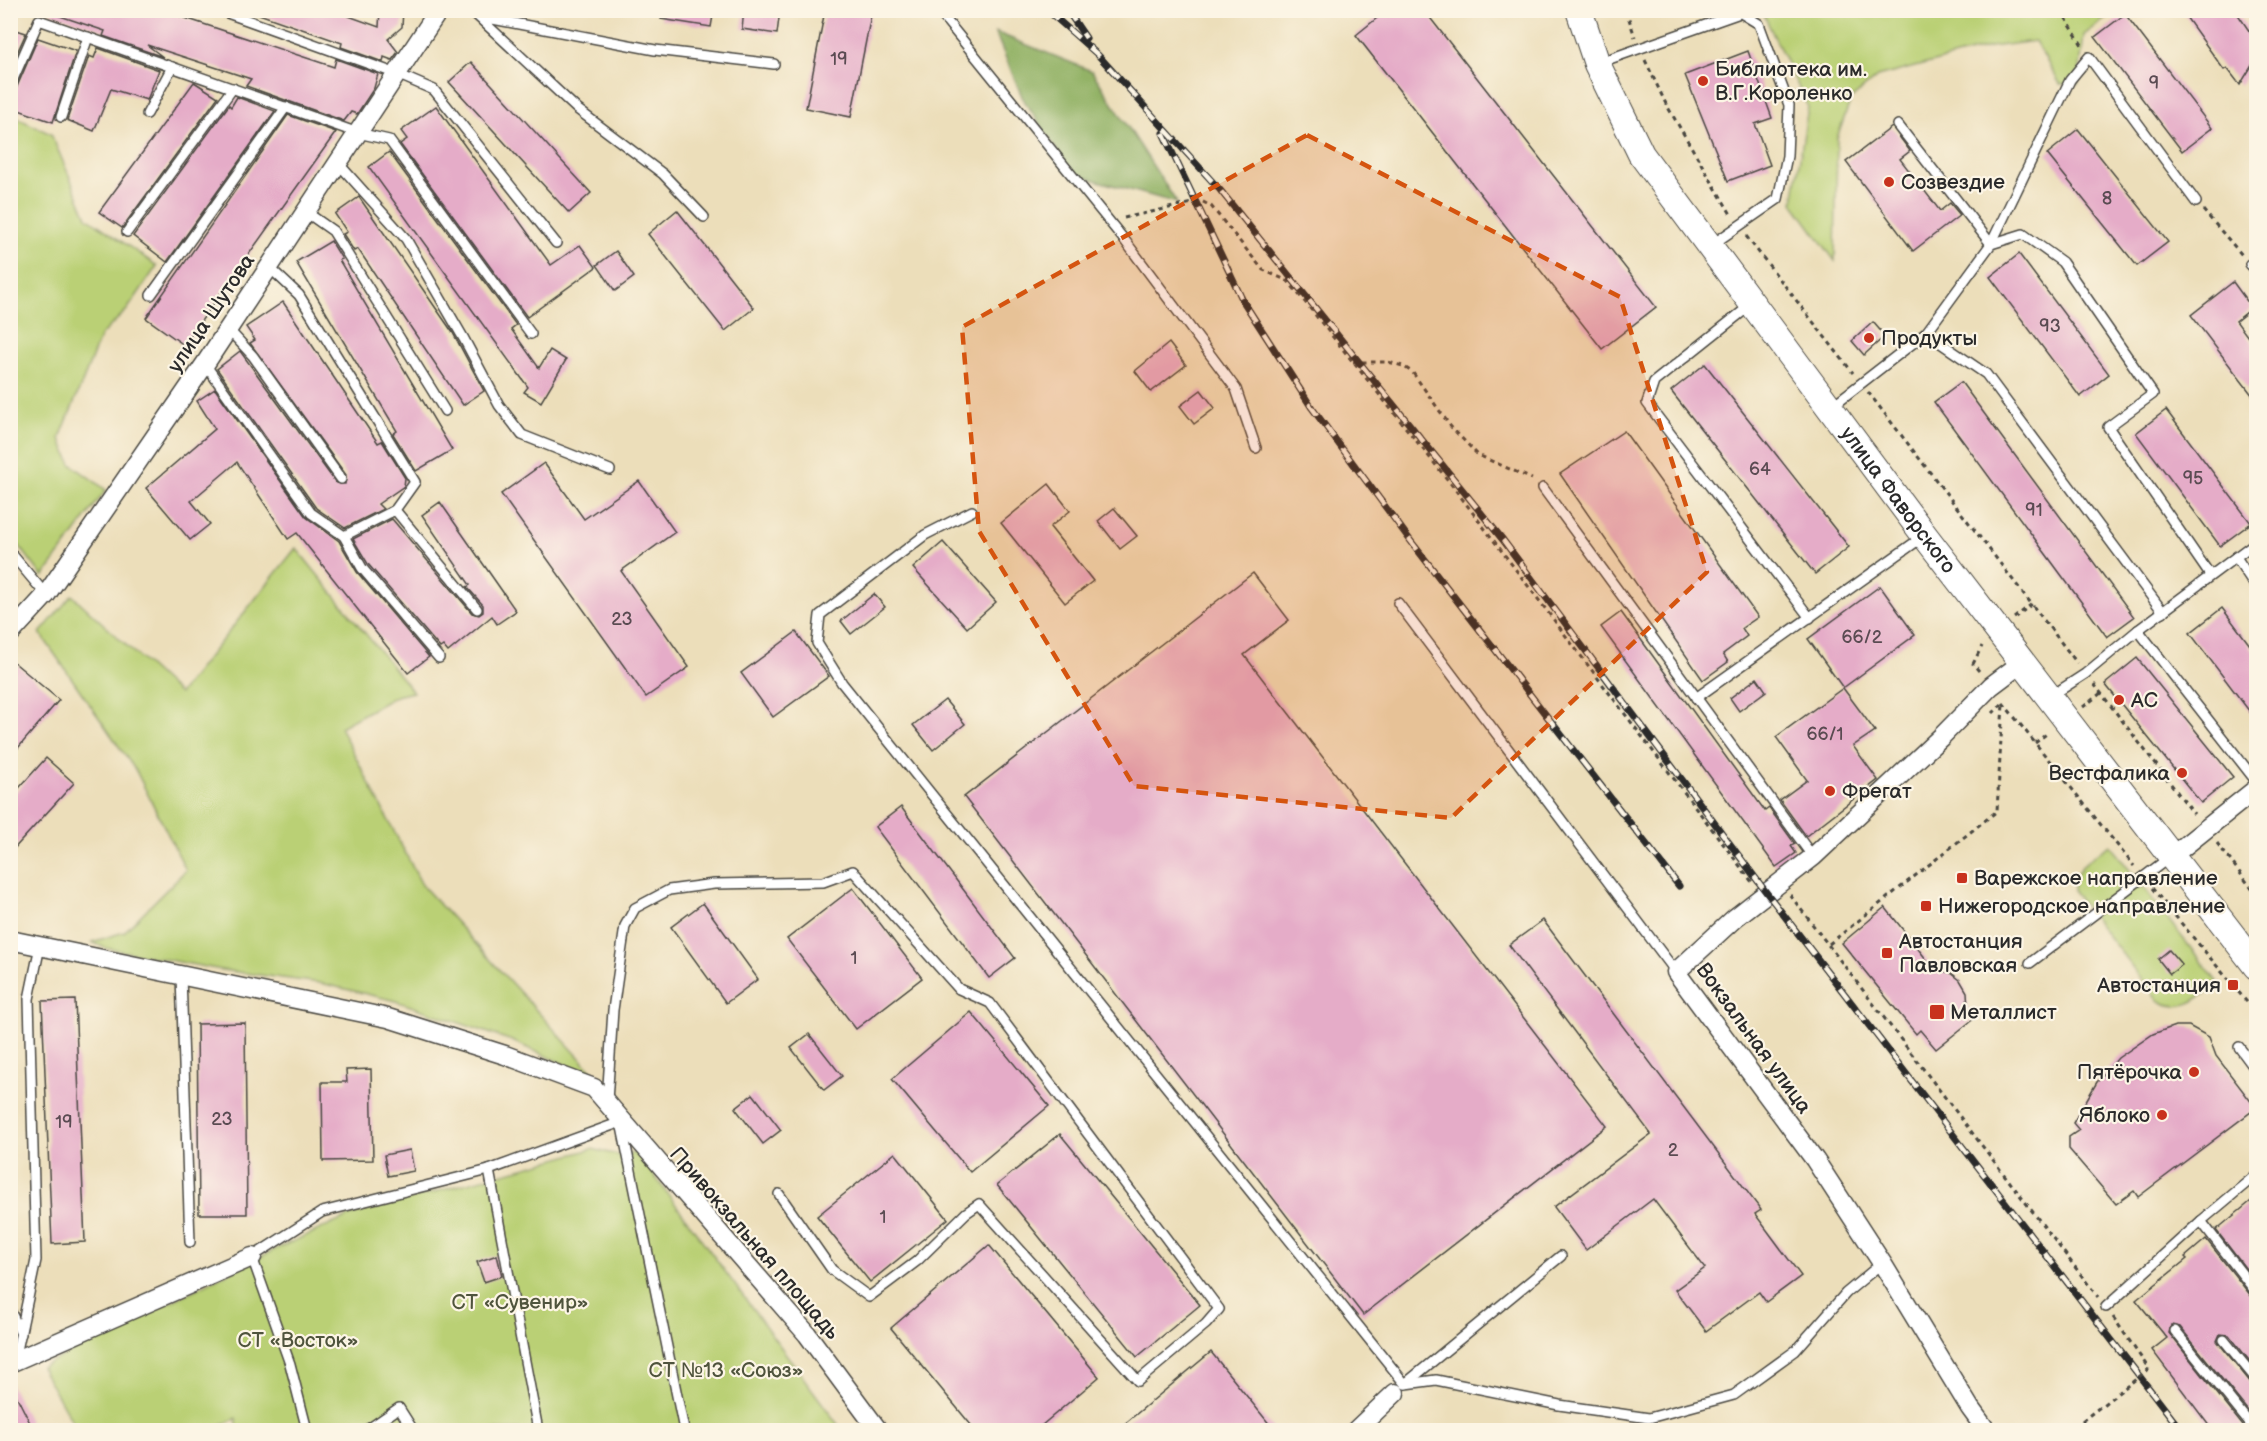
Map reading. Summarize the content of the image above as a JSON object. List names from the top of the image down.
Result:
{
  "streets": {
    "street": [
      "улица Шутова",
      "улица Фаворского",
      "Вокзальная улица",
      "Привокзальная площадь"
    ]
  },
  "crossings": [
    ["улица Фаворского", "Вокзальная улица"]
  ],
  "parks": ["СТ «Сувенир»", "СТ «Восток»", "СТ №13 «Союз»"],
  "places": {
    "other": [
      "Библиотека им. В.Г.Короленко",
      "Созвездие",
      "Продукты",
      "АС",
      "Вестфалика",
      "Фрегат",
      "Пятёрочка",
      "Яблоко"
    ],
    "transit": [
      "Варежское направление",
      "Нижегородское направление",
      "Автостанция Павловская",
      "Автостанция",
      "Металлист"
    ]
  },
  "house_numbers": [
    "19",
    "9",
    "8",
    "93",
    "64",
    "95",
    "91",
    "23",
    "66/2",
    "66/1",
    "1",
    "23",
    "19",
    "2",
    "1"
  ]
}
